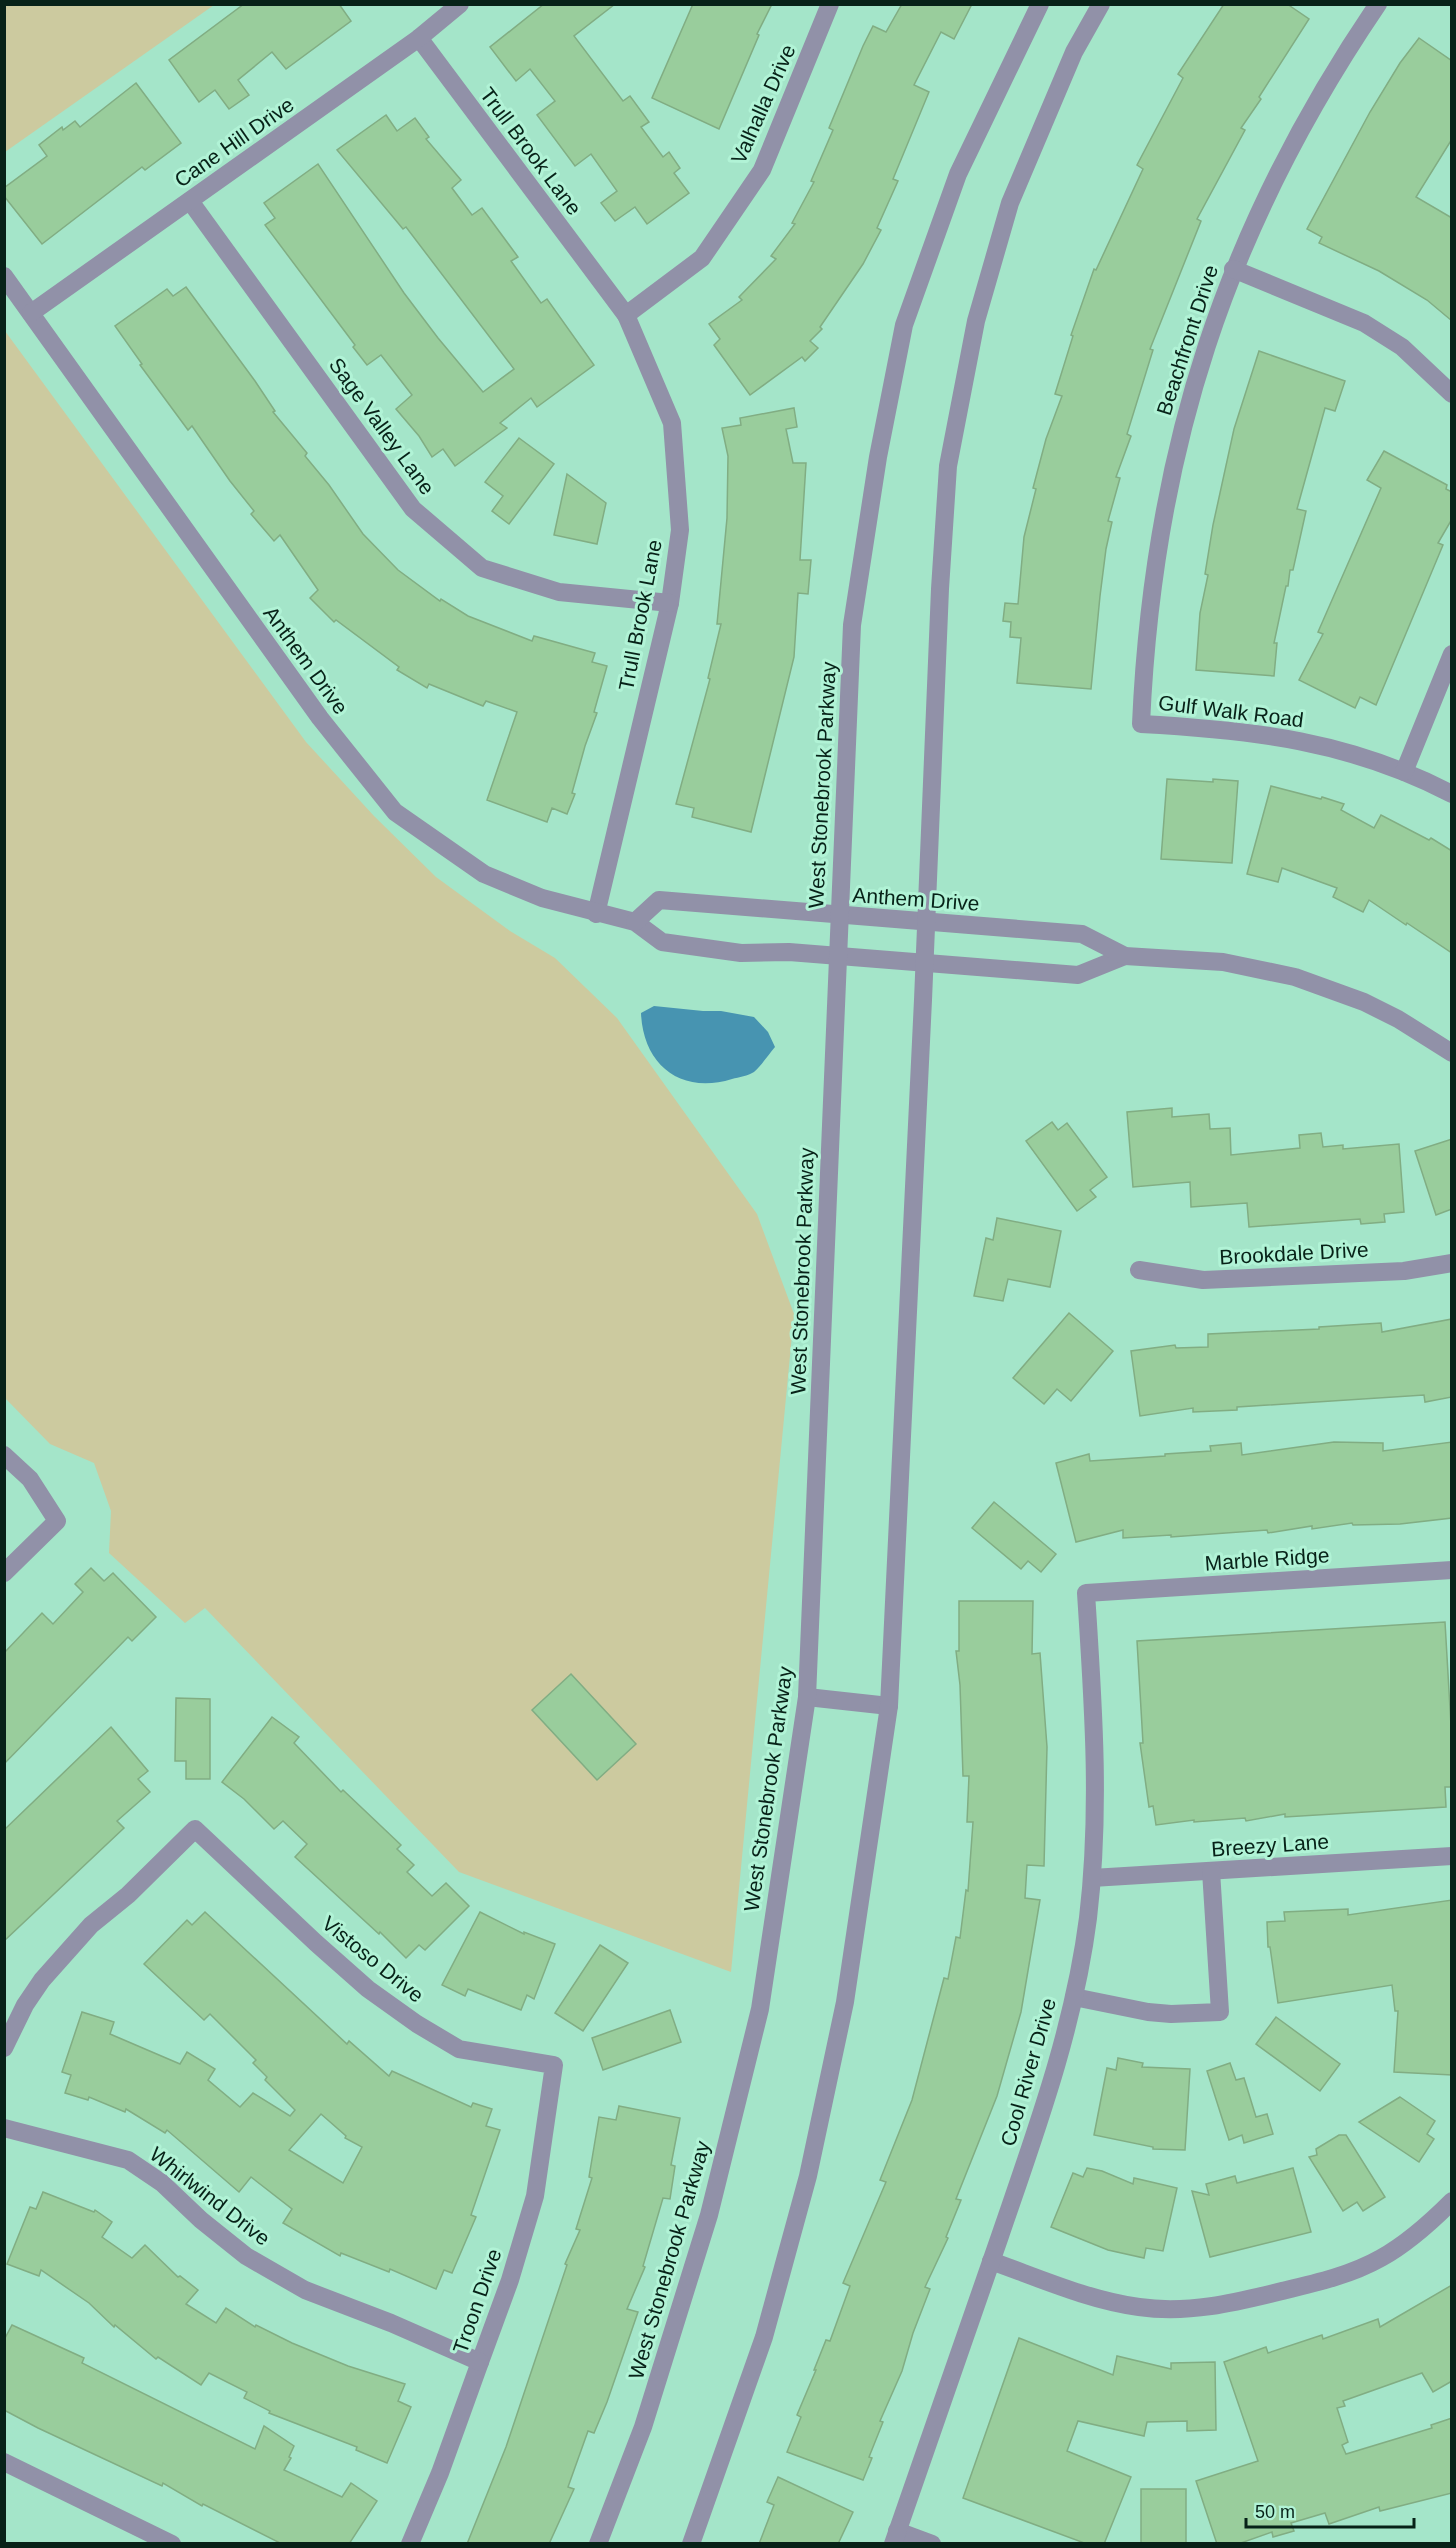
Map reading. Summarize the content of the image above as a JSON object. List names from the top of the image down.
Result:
{
  "streets": {
    "street": [
      "Valhalla Drive",
      "Cane Hill Drive",
      "Trull Brook Lane",
      "Beachfront Drive",
      "Sage Valley Lane",
      "Anthem Drive",
      "Gulf Walk Road",
      "West Stonebrook Parkway",
      "Brookdale Drive",
      "Marble Ridge",
      "Breezy Lane",
      "Vistoso Drive",
      "Cool River Drive",
      "Whirlwind Drive",
      "Troon Drive"
    ]
  },
  "crossings": [
    ["Valhalla Drive", "Trull Brook Lane"],
    ["Cane Hill Drive", "Trull Brook Lane"],
    ["Cane Hill Drive", "Sage Valley Lane"],
    ["Cane Hill Drive", "Anthem Drive"],
    ["Trull Brook Lane", "Sage Valley Lane"],
    ["Trull Brook Lane", "Anthem Drive"],
    ["Beachfront Drive", "Gulf Walk Road"],
    ["Anthem Drive", "West Stonebrook Parkway"],
    ["Marble Ridge", "Cool River Drive"],
    ["Breezy Lane", "Cool River Drive"],
    ["Vistoso Drive", "Troon Drive"],
    ["Whirlwind Drive", "Troon Drive"]
  ],
  "scale_bar": "50 m"
}
